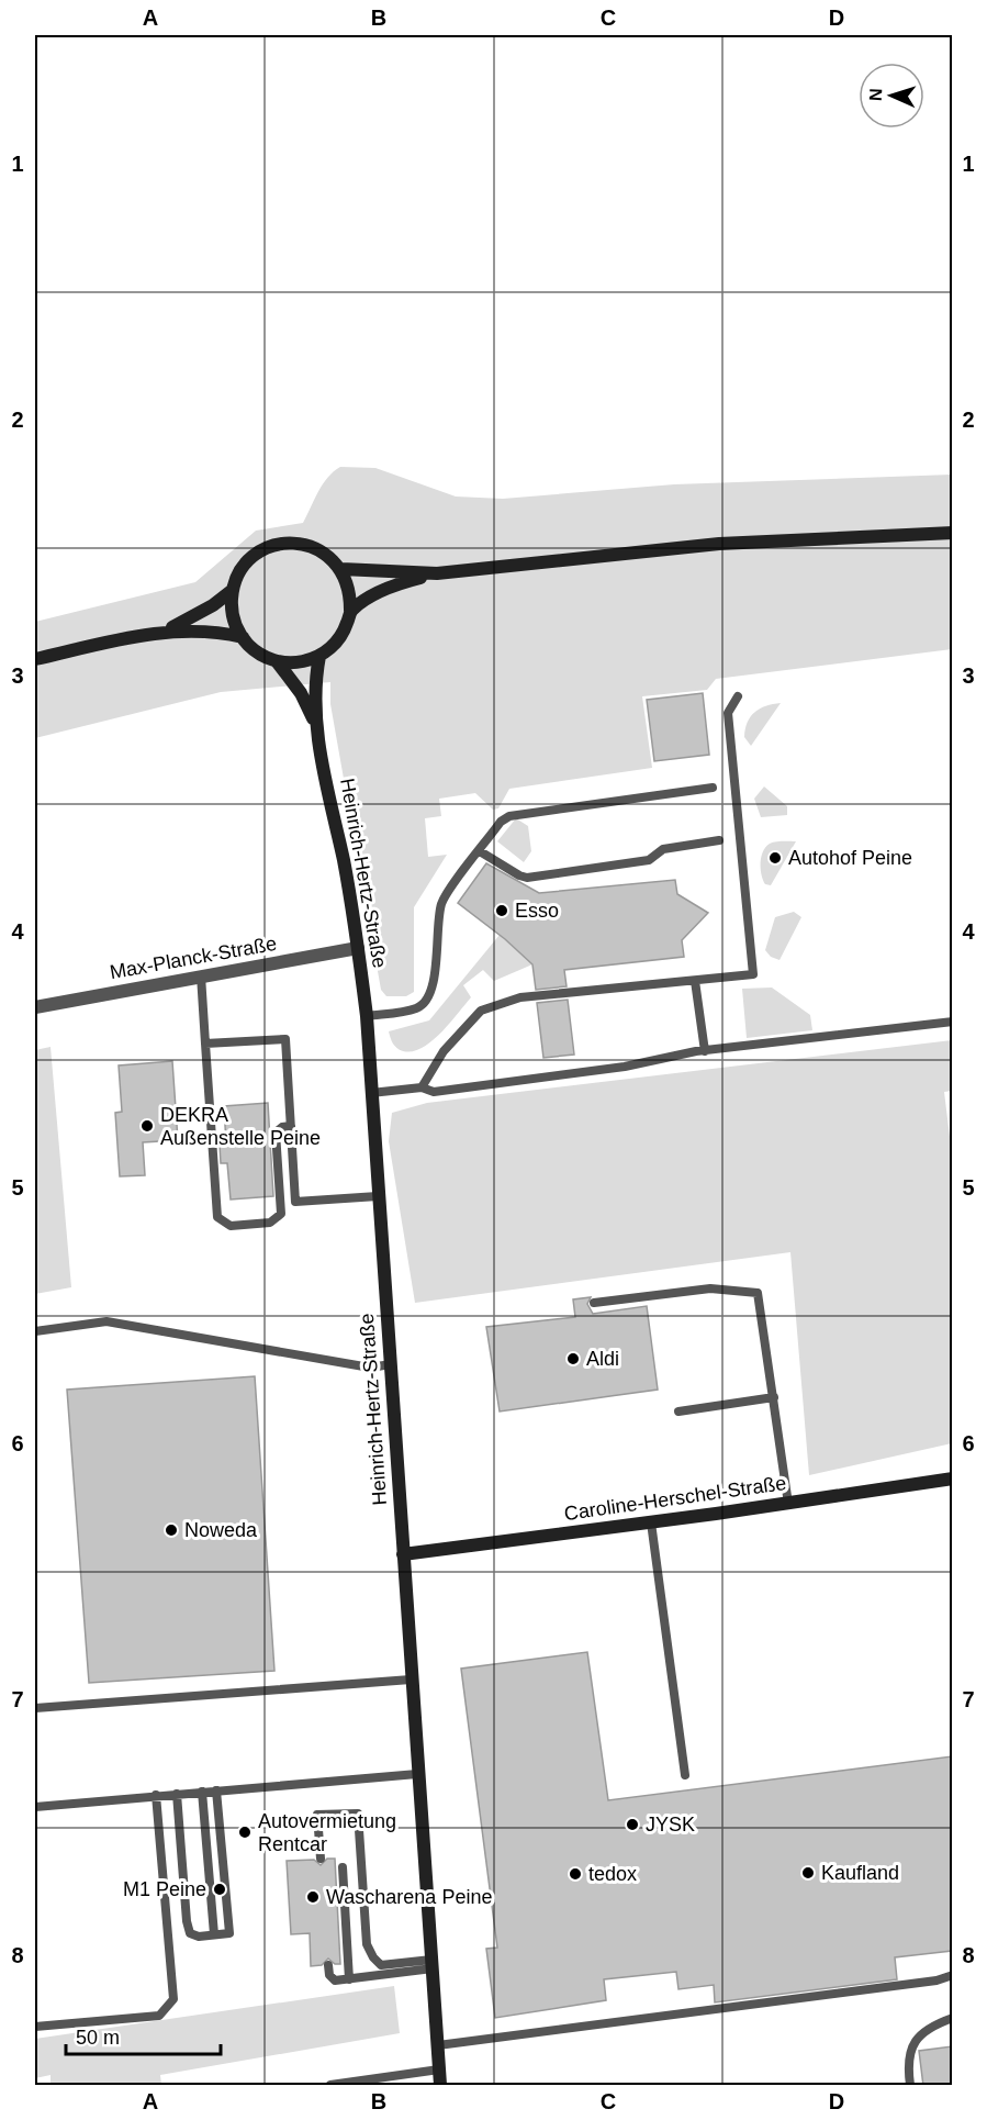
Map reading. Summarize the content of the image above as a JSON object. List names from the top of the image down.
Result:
{
  "streets": {
    "street": ["Heinrich-Hertz-Straße", "Max-Planck-Straße", "Caroline-Herschel-Straße"]
  },
  "crossings": [
    ["Heinrich-Hertz-Straße", "Max-Planck-Straße"],
    ["Heinrich-Hertz-Straße", "Caroline-Herschel-Straße"]
  ],
  "places": [
    "Autohof Peine",
    "Esso",
    "DEKRA Außenstelle Peine",
    "Aldi",
    "Noweda",
    "JYSK",
    "Autovermietung Rentcar",
    "Kaufland",
    "tedox",
    "M1 Peine",
    "Wascharena Peine"
  ],
  "scale_bar": "50 m",
  "north": "left",
  "grid": {
    "columns": [
      "A",
      "B",
      "C",
      "D"
    ],
    "rows": [
      "1",
      "2",
      "3",
      "4",
      "5",
      "6",
      "7",
      "8"
    ]
  }
}
